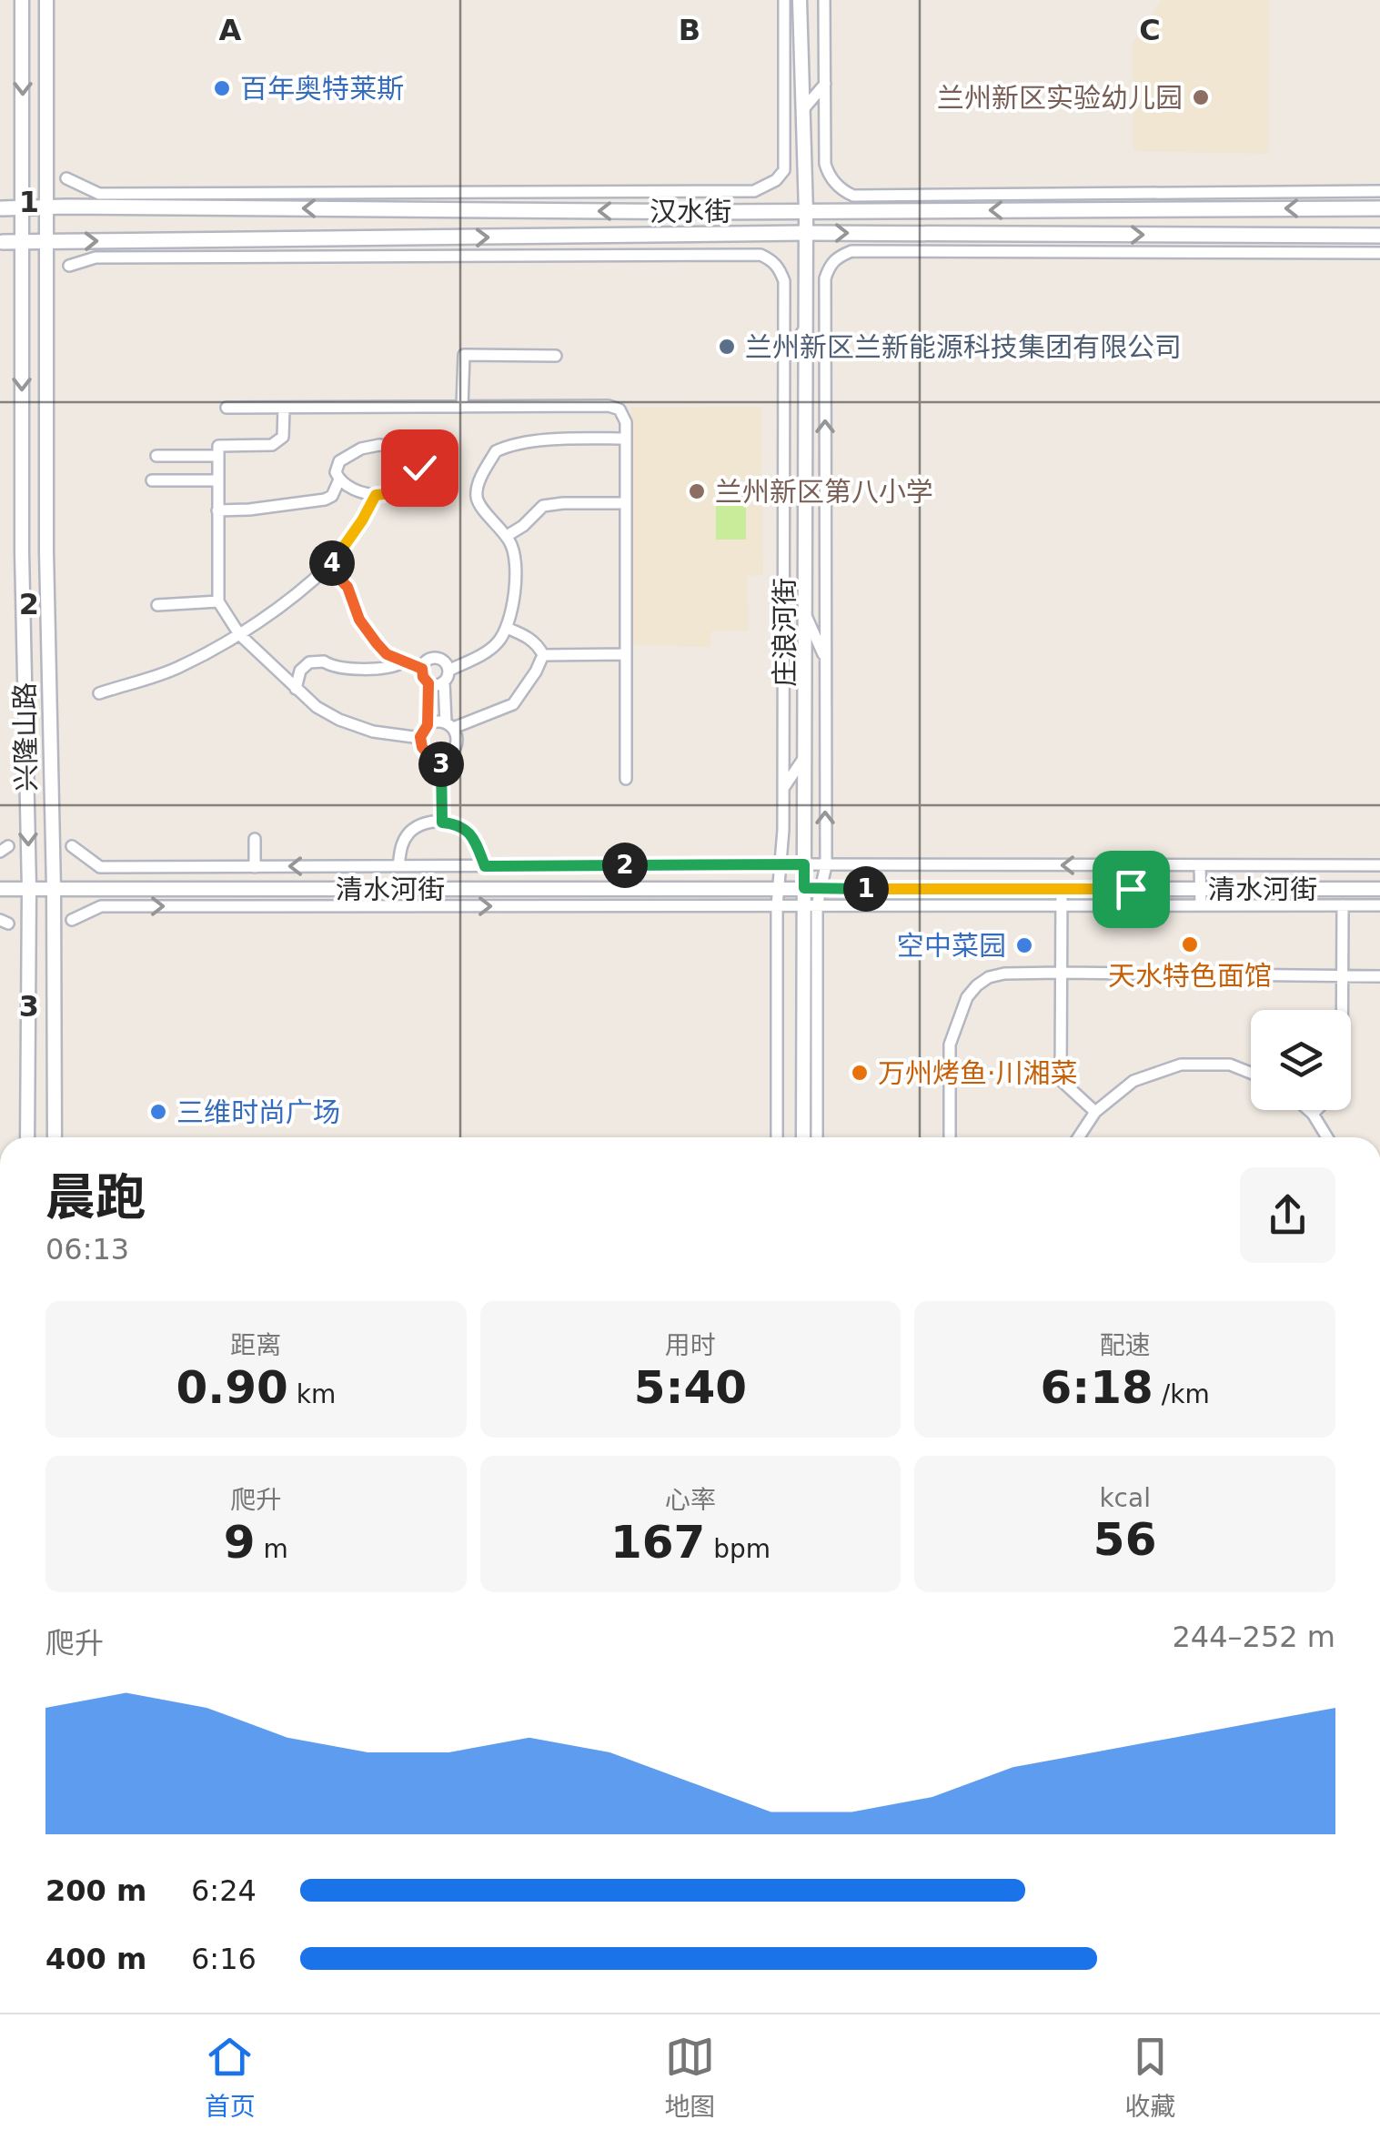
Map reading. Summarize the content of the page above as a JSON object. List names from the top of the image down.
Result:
{
  "streets": {
    "main road": ["汉水街"],
    "street": ["庄浪河街", "兴隆山路", "清水河街"]
  },
  "crossings": [
    ["汉水街", "兴隆山路"],
    ["庄浪河街", "清水河街"],
    ["兴隆山路", "清水河街"]
  ],
  "places": [
    "百年奥特莱斯",
    "兰州新区实验幼儿园",
    "兰州新区兰新能源科技集团有限公司",
    "兰州新区第八小学",
    "天水特色面馆",
    "空中菜园",
    "万州烤鱼·川湘菜",
    "三维时尚广场"
  ],
  "page": {
    "pins": [
      "4",
      "3",
      "2",
      "1"
    ],
    "heading": ["晨跑", "06:13"],
    "stats": [
      ["距离", "0.90 km"],
      ["用时", "5:40"],
      ["配速", "6:18 /km"],
      ["爬升", "9 m"],
      ["心率", "167 bpm"],
      ["kcal", "56"]
    ],
    "chart": ["爬升", "244–252 m"],
    "list": [
      {
        "name": "200 m",
        "note": "6:24"
      },
      {
        "name": "400 m",
        "note": "6:16"
      }
    ],
    "tabs": ["首页", "地图", "收藏"]
  },
  "grid": {
    "columns": ["A", "B", "C"],
    "rows": ["1", "2", "3"]
  }
}
